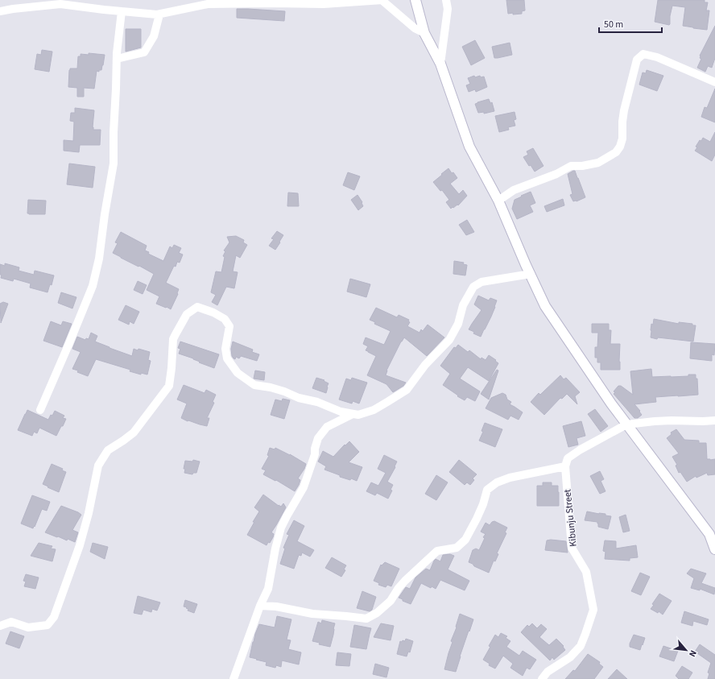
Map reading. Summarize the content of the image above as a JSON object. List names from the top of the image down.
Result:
{
  "streets": {
    "street": ["Kibunju Street"]
  },
  "scale_bar": "50 m",
  "north": "bottom right"
}
